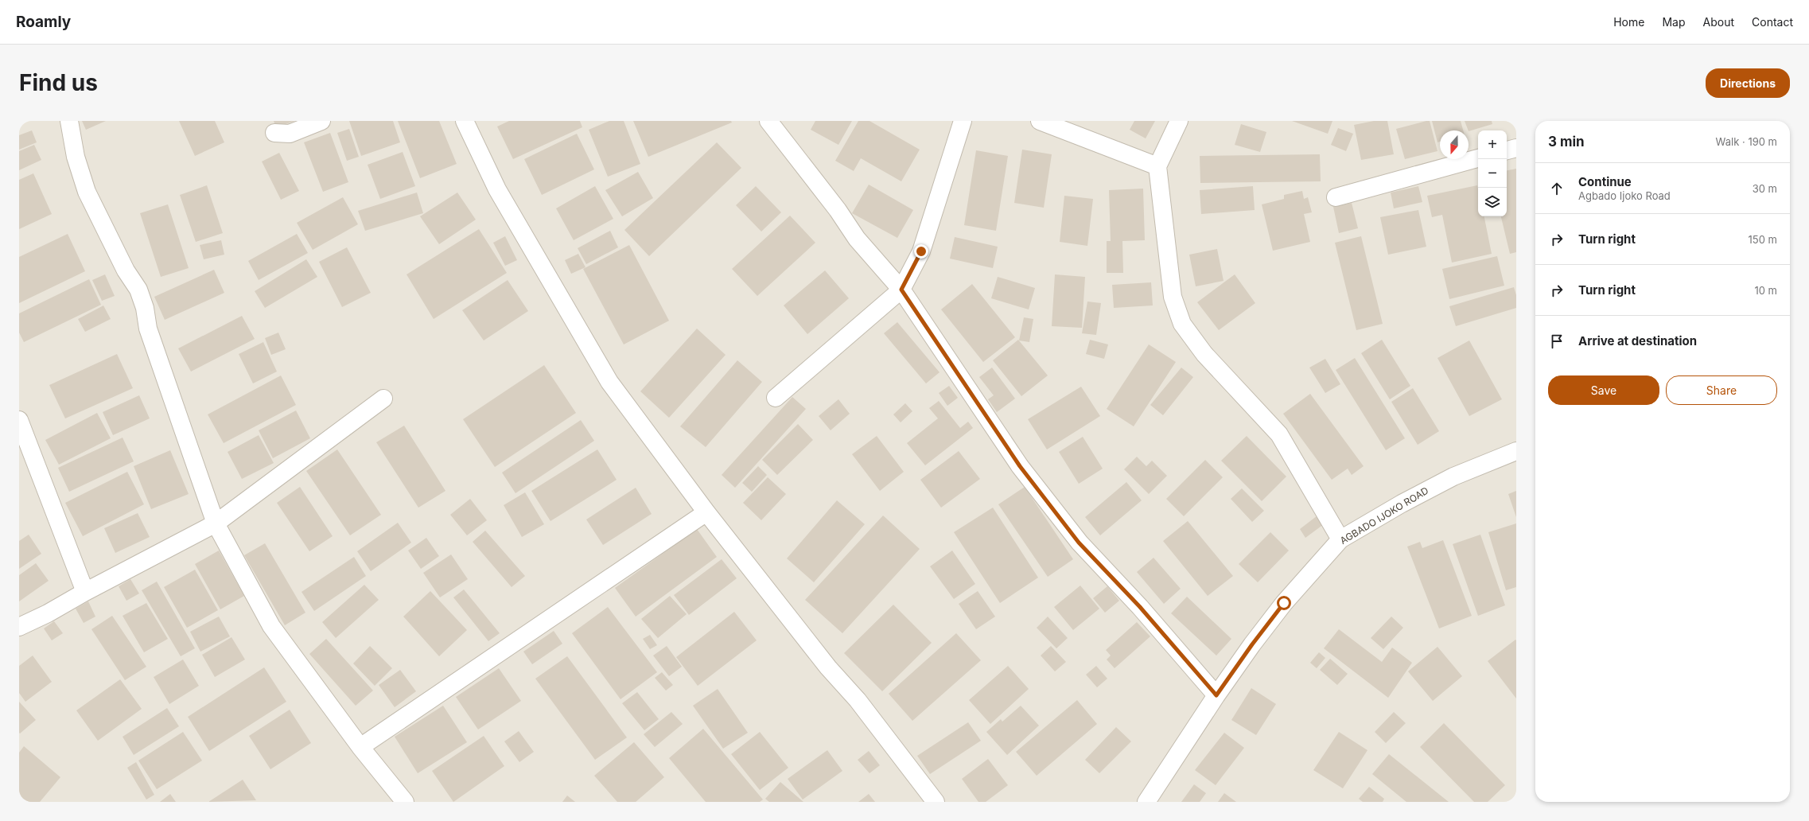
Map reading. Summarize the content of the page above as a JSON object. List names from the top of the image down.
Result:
{
  "streets": {
    "street": ["AGBADO IJOKO ROAD"]
  },
  "north": "bottom",
  "page": {
    "header": "Roamly",
    "nav": [
      "Home",
      "Map",
      "About",
      "Contact"
    ],
    "buttons": [
      "Directions",
      ["Save", "Share"]
    ],
    "title": "Find us",
    "heading": ["3 min", "Walk · 190 m"],
    "map_buttons": ["+", "−"],
    "list": [
      ["Continue", "Agbado Ijoko Road", "30 m"],
      ["Turn right", "150 m"],
      ["Turn right", "10 m"],
      "Arrive at destination"
    ]
  }
}
